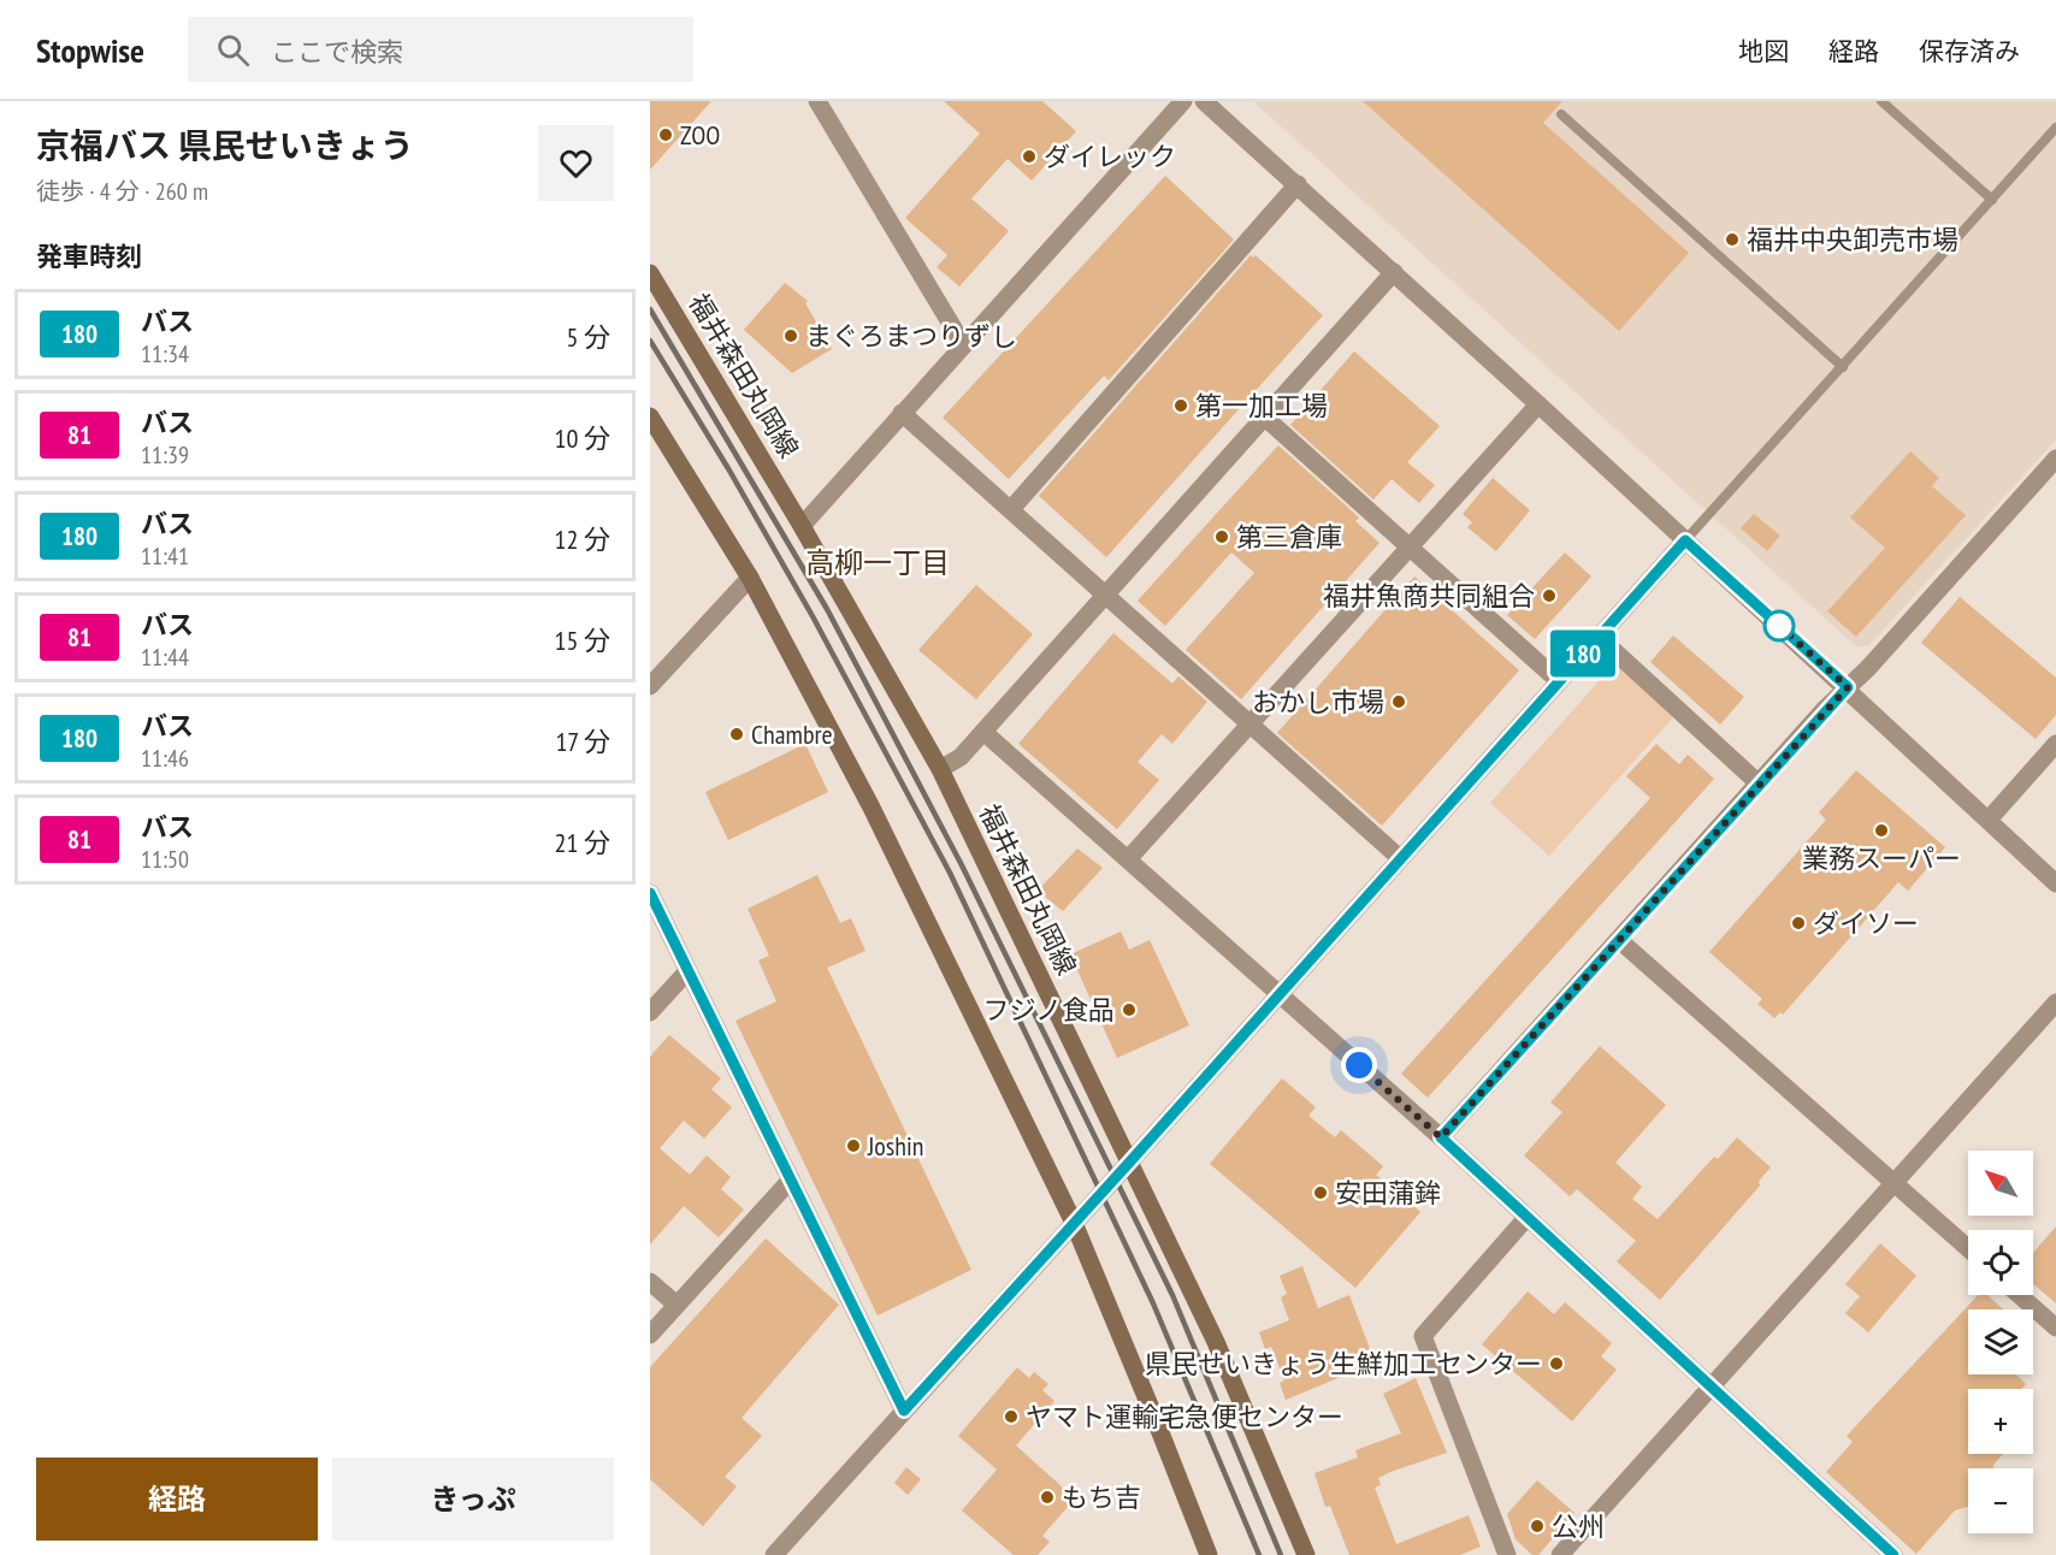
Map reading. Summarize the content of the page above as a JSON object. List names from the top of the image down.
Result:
{
  "streets": {
    "main road": ["福井森田丸岡線"]
  },
  "districts": ["高柳一丁目"],
  "places": [
    "ZOO",
    "ダイレック",
    "福井中央卸売市場",
    "まぐろまつりずし",
    "第一加工場",
    "第三倉庫",
    "福井魚商共同組合",
    "おかし市場",
    "Chambre",
    "業務スーパー",
    "ダイソー",
    "フジノ食品",
    "Joshin",
    "安田蒲鉾",
    "県民せいきょう生鮮加工センター",
    "ヤマト運輸宅急便センター",
    "もち吉",
    "公州"
  ],
  "lines": ["bus line 180"],
  "north": "top left",
  "page": {
    "header": "Stopwise",
    "search": "ここで検索",
    "nav": ["地図", "経路", "保存済み"],
    "heading": [
      ["京福バス 県民せいきょう", "徒歩 · 4 分 · 260 m"],
      "発車時刻"
    ],
    "on_map": "180",
    "list": [
      {
        "mark": "180",
        "name": "バス",
        "note": "11:34",
        "value": "5 分"
      },
      {
        "mark": "81",
        "name": "バス",
        "note": "11:39",
        "value": "10 分"
      },
      {
        "mark": "180",
        "name": "バス",
        "note": "11:41",
        "value": "12 分"
      },
      {
        "mark": "81",
        "name": "バス",
        "note": "11:44",
        "value": "15 分"
      },
      {
        "mark": "180",
        "name": "バス",
        "note": "11:46",
        "value": "17 分"
      },
      {
        "mark": "81",
        "name": "バス",
        "note": "11:50",
        "value": "21 分"
      }
    ],
    "map_buttons": ["+", "−"],
    "buttons": ["経路", "きっぷ"]
  }
}
